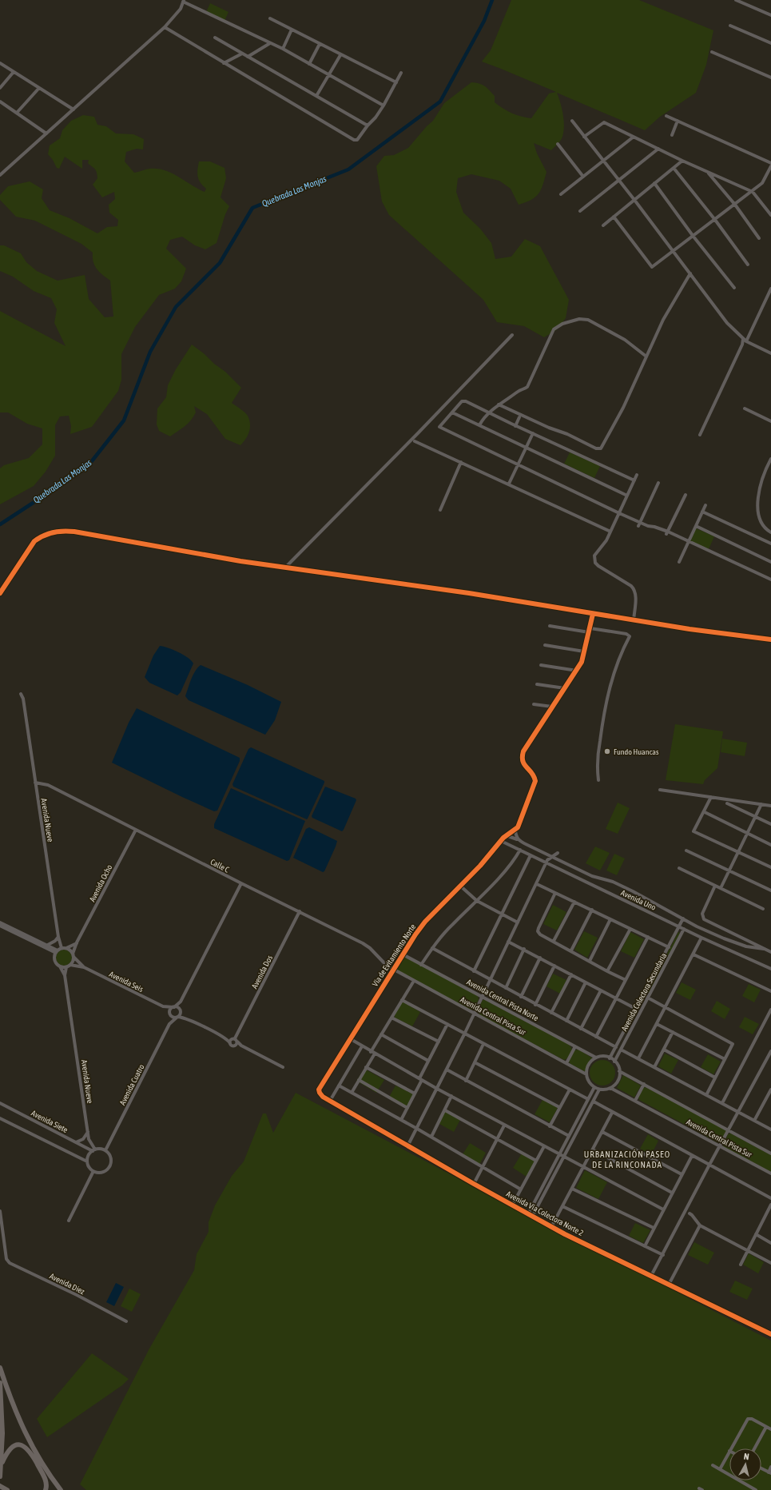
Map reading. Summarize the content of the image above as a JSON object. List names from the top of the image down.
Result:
{
  "streets": {
    "street": [
      "Avenida Nueve",
      "Calle C",
      "Avenida Ocho",
      "Avenida Uno",
      "Vía de Evitamiento Norte",
      "Avenida Dos",
      "Avenida Seis",
      "Avenida Colectora Secundaria",
      "Avenida Central Pista Norte",
      "Avenida Central Pista Sur",
      "Avenida Cuatro",
      "Avenida Siete",
      "Avenida Vía Colectora Norte 2",
      "Avenida Diez"
    ]
  },
  "crossings": [
    ["Avenida Nueve", "Calle C"],
    ["Avenida Nueve", "Avenida Ocho"],
    ["Avenida Nueve", "Avenida Seis"],
    ["Avenida Nueve", "Avenida Cuatro"],
    ["Avenida Nueve", "Avenida Siete"],
    ["Calle C", "Avenida Ocho"],
    ["Calle C", "Vía de Evitamiento Norte"],
    ["Calle C", "Avenida Dos"],
    ["Calle C", "Avenida Central Pista Sur"],
    ["Avenida Ocho", "Avenida Seis"],
    ["Avenida Uno", "Vía de Evitamiento Norte"],
    ["Avenida Uno", "Avenida Colectora Secundaria"],
    ["Vía de Evitamiento Norte", "Avenida Central Pista Norte"],
    ["Vía de Evitamiento Norte", "Avenida Central Pista Sur"],
    ["Vía de Evitamiento Norte", "Avenida Vía Colectora Norte 2"],
    ["Avenida Colectora Secundaria", "Avenida Central Pista Norte"],
    ["Avenida Colectora Secundaria", "Avenida Central Pista Sur"],
    ["Avenida Central Pista Norte", "Avenida Central Pista Sur"],
    ["Avenida Cuatro", "Avenida Siete"]
  ],
  "districts": ["URBANIZACIÓN PASEO DE LA RINCONADA"],
  "water": ["Quebrada Las Monjas"],
  "places": ["Fundo Huancas"],
  "north": "top"
}
